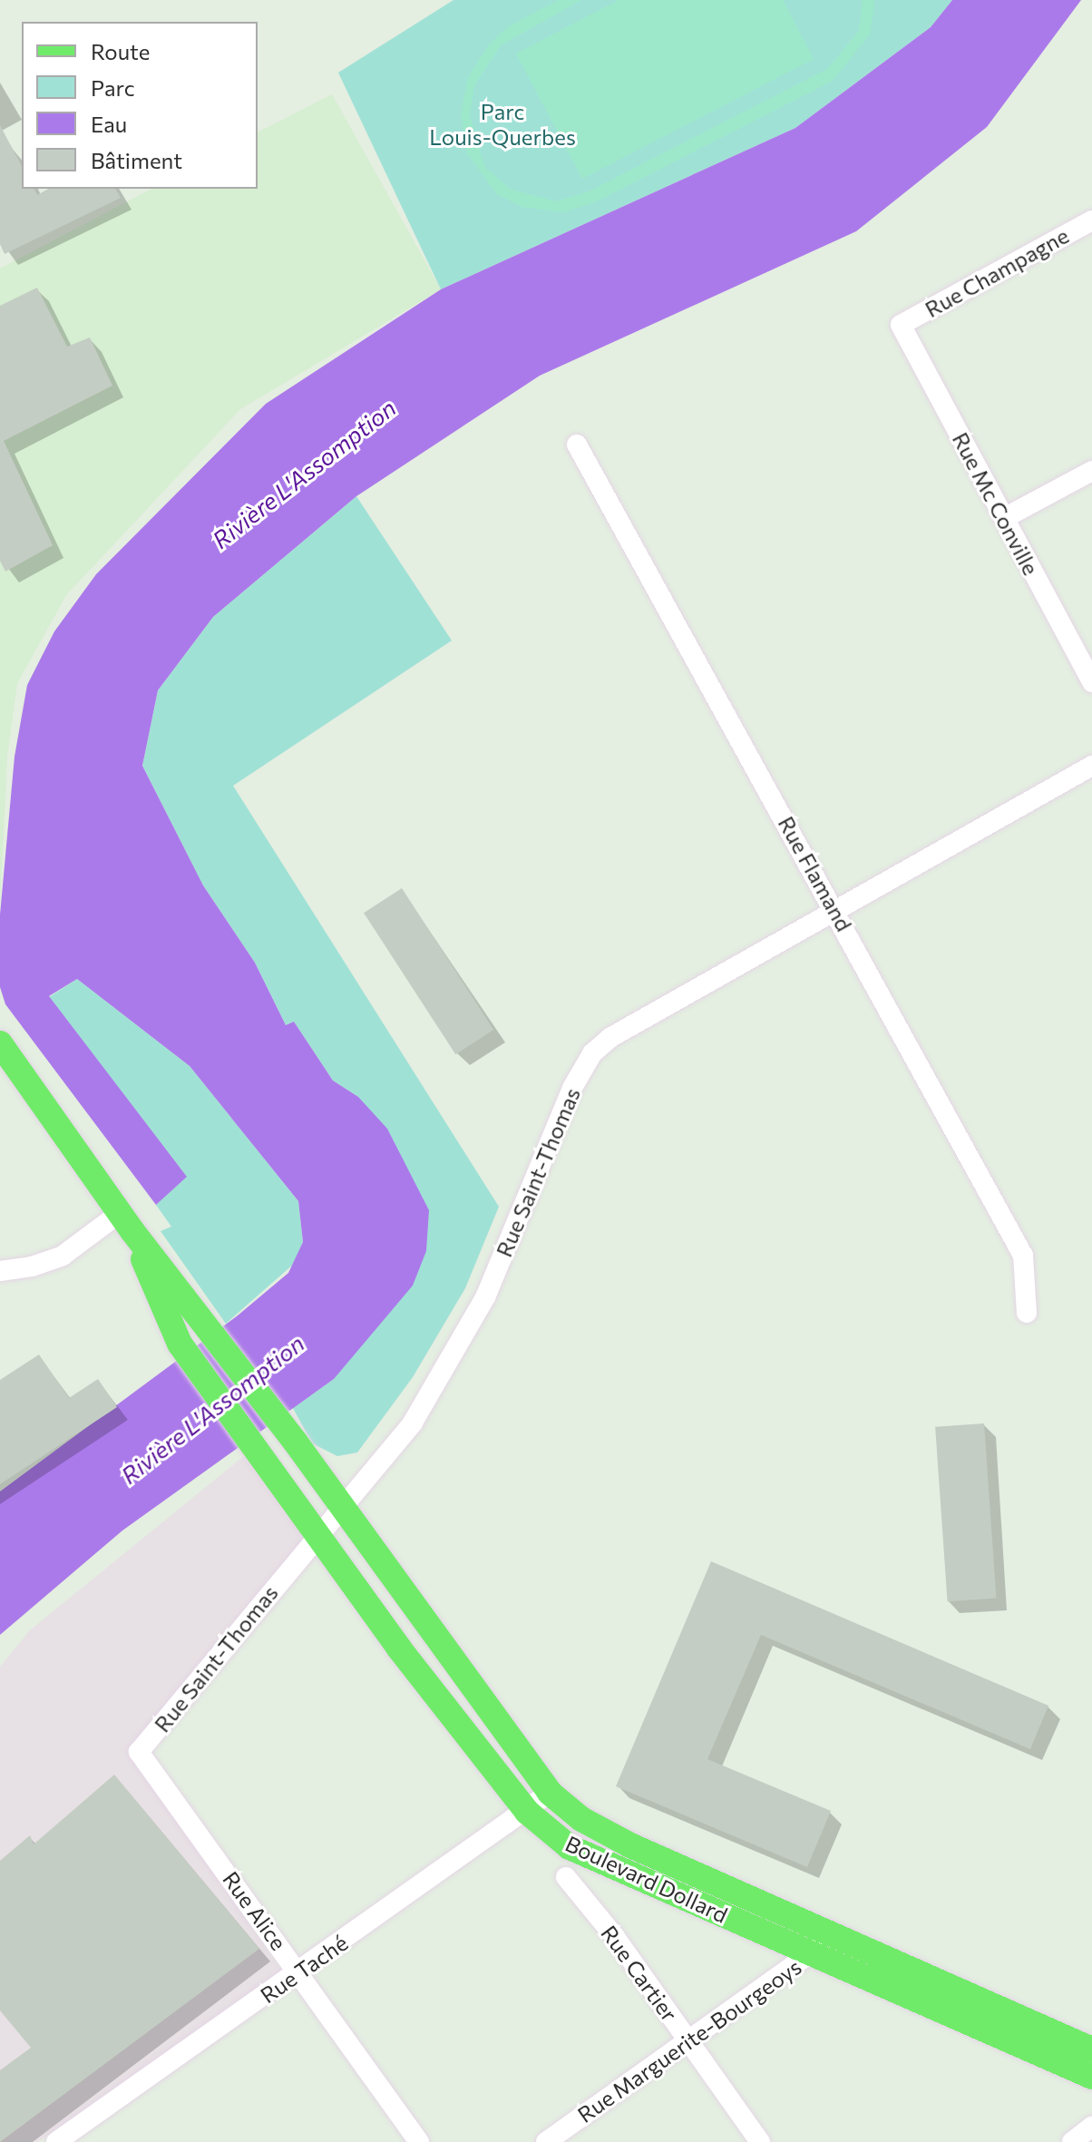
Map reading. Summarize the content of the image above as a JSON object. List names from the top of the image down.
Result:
{
  "streets": {
    "main road": ["Boulevard Dollard"],
    "street": [
      "Rue Champagne",
      "Rue Mc Conville",
      "Rue Flamand",
      "Rue Saint-Thomas",
      "Rue Alice",
      "Rue Taché",
      "Rue Cartier",
      "Rue Marguerite-Bourgeoys"
    ]
  },
  "crossings": [
    ["Rue Champagne", "Rue Mc Conville"],
    ["Rue Flamand", "Rue Saint-Thomas"],
    ["Rue Saint-Thomas", "Boulevard Dollard"],
    ["Rue Saint-Thomas", "Rue Alice"],
    ["Boulevard Dollard", "Rue Taché"],
    ["Boulevard Dollard", "Rue Marguerite-Bourgeoys"],
    ["Rue Alice", "Rue Taché"],
    ["Rue Cartier", "Rue Marguerite-Bourgeoys"]
  ],
  "water": ["Rivière L'Assomption"],
  "parks": ["Parc Louis-Querbes"],
  "legend": [
    "Route",
    "Parc",
    "Eau",
    "Bâtiment"
  ]
}
